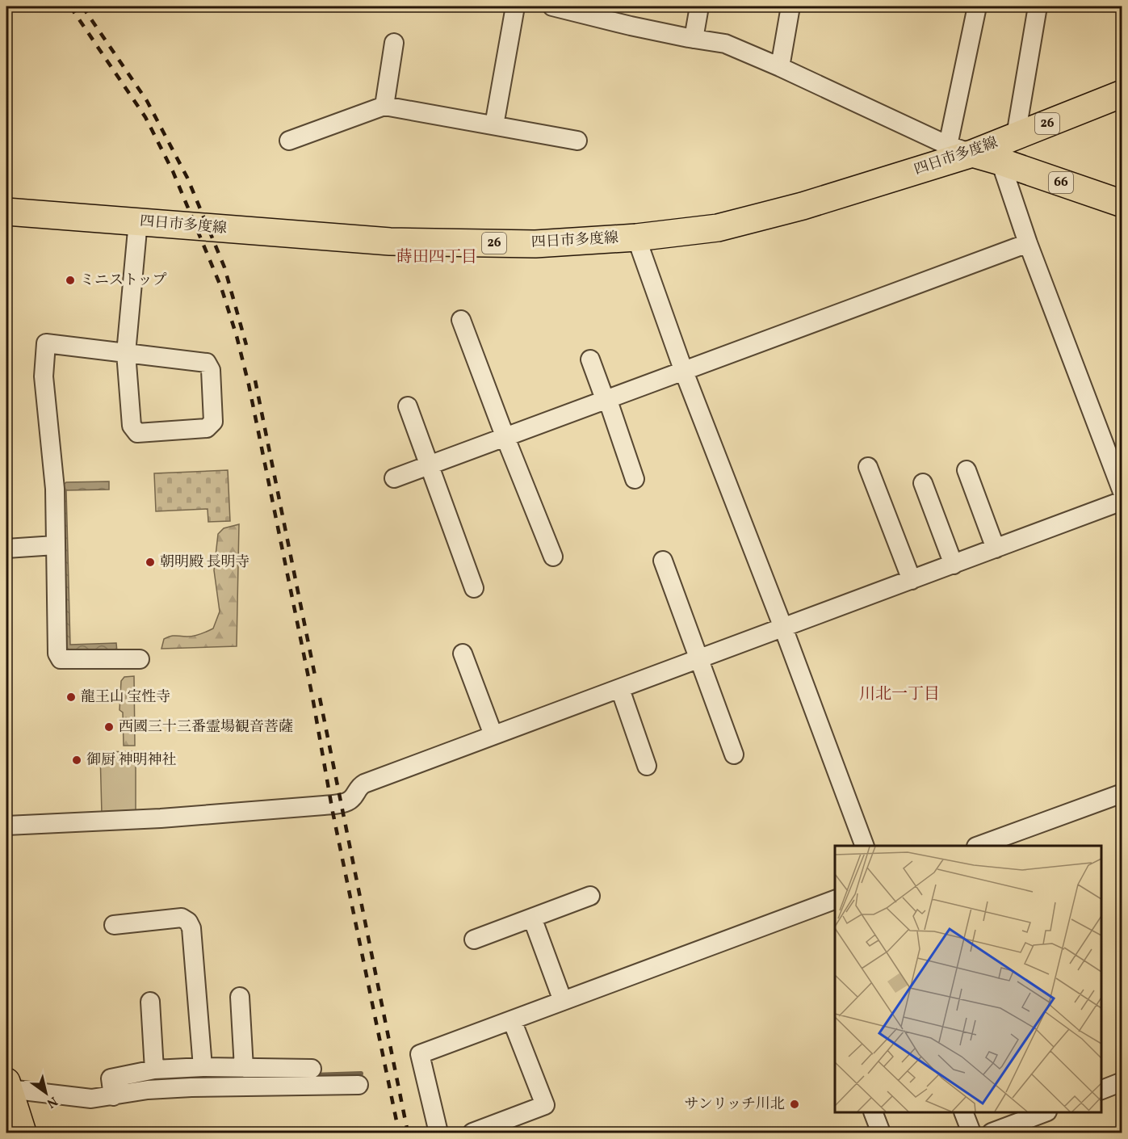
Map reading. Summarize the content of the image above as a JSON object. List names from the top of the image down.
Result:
{
  "streets": {
    "main road": ["26", "四日市多度線", "66"]
  },
  "crossings": [
    ["四日市多度線", "66"]
  ],
  "districts": ["蒔田四丁目", "川北一丁目"],
  "places": [
    "ミニストップ",
    "朝明殿 長明寺",
    "龍王山 宝性寺",
    "西國三十三番霊場観音菩薩",
    "御厨 神明神社",
    "サンリッチ川北"
  ],
  "north": "bottom right"
}
